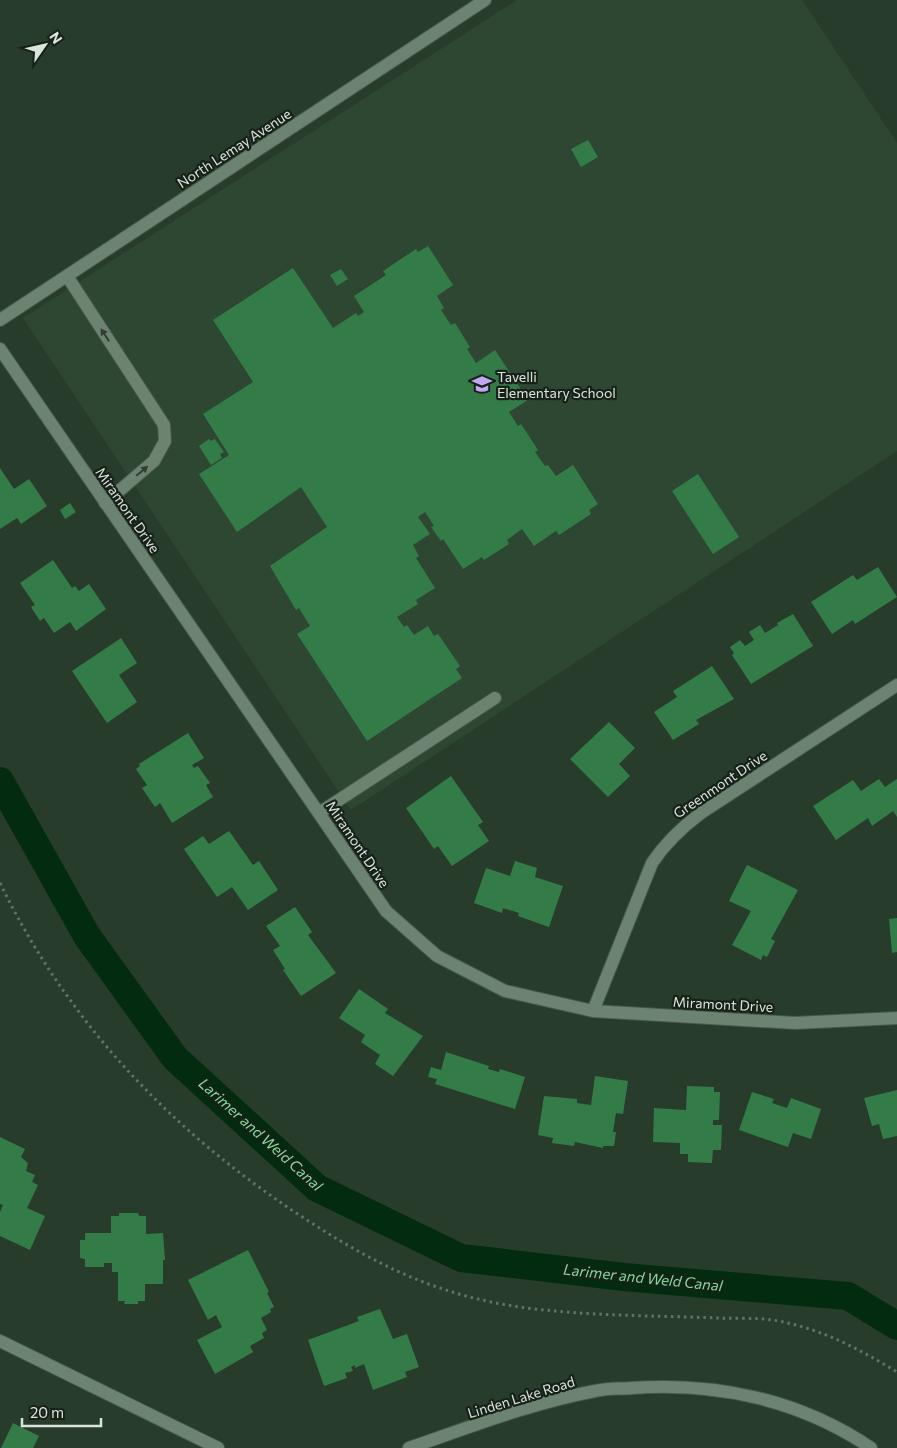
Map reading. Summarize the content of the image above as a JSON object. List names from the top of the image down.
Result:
{
  "streets": {
    "street": [
      "North Lemay Avenue",
      "Miramont Drive",
      "Greenmont Drive",
      "Linden Lake Road"
    ]
  },
  "crossings": [
    ["Miramont Drive", "Greenmont Drive"]
  ],
  "water": ["Larimer and Weld Canal"],
  "places": {
    "school or university": ["Tavelli Elementary School"]
  },
  "scale_bar": "20 m",
  "north": "top right"
}
